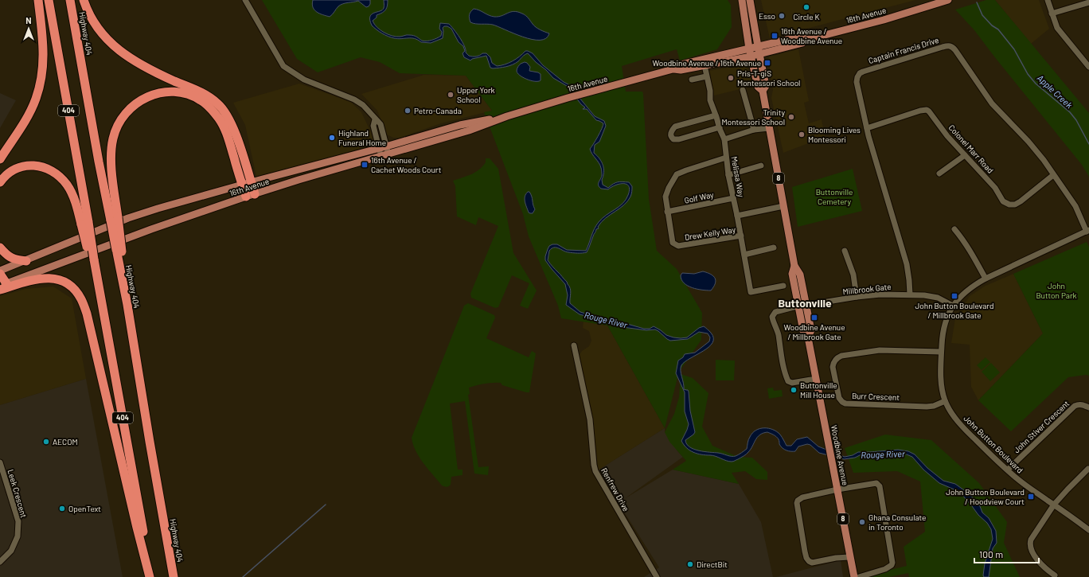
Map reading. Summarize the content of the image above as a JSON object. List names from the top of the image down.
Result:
{
  "streets": {
    "highway": ["Highway 404", "404"],
    "main road": ["16th Avenue", "8", "Woodbine Avenue"],
    "street": [
      "Captain Francis Drive",
      "Colonel Marr Road",
      "Melissa Way",
      "Golf Way",
      "Drew Kelly Way",
      "Millbrook Gate",
      "Burr Crescent",
      "John Stiver Crescent",
      "John Button Boulevard",
      "Renfrew Drive",
      "Leek Crescent"
    ]
  },
  "crossings": [
    ["16th Avenue", "Melissa Way"],
    ["16th Avenue", "Woodbine Avenue"],
    ["Captain Francis Drive", "Colonel Marr Road"],
    ["Captain Francis Drive", "Millbrook Gate"],
    ["Captain Francis Drive", "John Button Boulevard"],
    ["Melissa Way", "Golf Way"],
    ["Melissa Way", "Drew Kelly Way"],
    ["Golf Way", "Drew Kelly Way"],
    ["Millbrook Gate", "John Button Boulevard"],
    ["Millbrook Gate", "Woodbine Avenue"],
    ["Burr Crescent", "John Button Boulevard"],
    ["John Stiver Crescent", "John Button Boulevard"]
  ],
  "districts": ["Buttonville"],
  "water": ["Apple Creek", "Rouge River"],
  "parks": ["Buttonville Cemetery", "John Button Park"],
  "places": {
    "other": [
      "Circle K",
      "Esso",
      "Pris-T-giS Montessori School",
      "Upper York School",
      "Petro-Canada",
      "Trinity Montessori School",
      "Blooming Lives Montessori",
      "Highland Funeral Home",
      "Buttonville Mill House",
      "AECOM",
      "OpenText",
      "Ghana Consulate in Toronto",
      "DirectBit"
    ],
    "transit": [
      "16th Avenue / Woodbine Avenue",
      "Woodbine Avenue / 16th Avenue",
      "16th Avenue / Cachet Woods Court",
      "John Button Boulevard / Millbrook Gate",
      "Woodbine Avenue / Millbrook Gate",
      "John Button Boulevard / Hoodview Court"
    ]
  },
  "scale_bar": "100 m",
  "north": "top"
}
